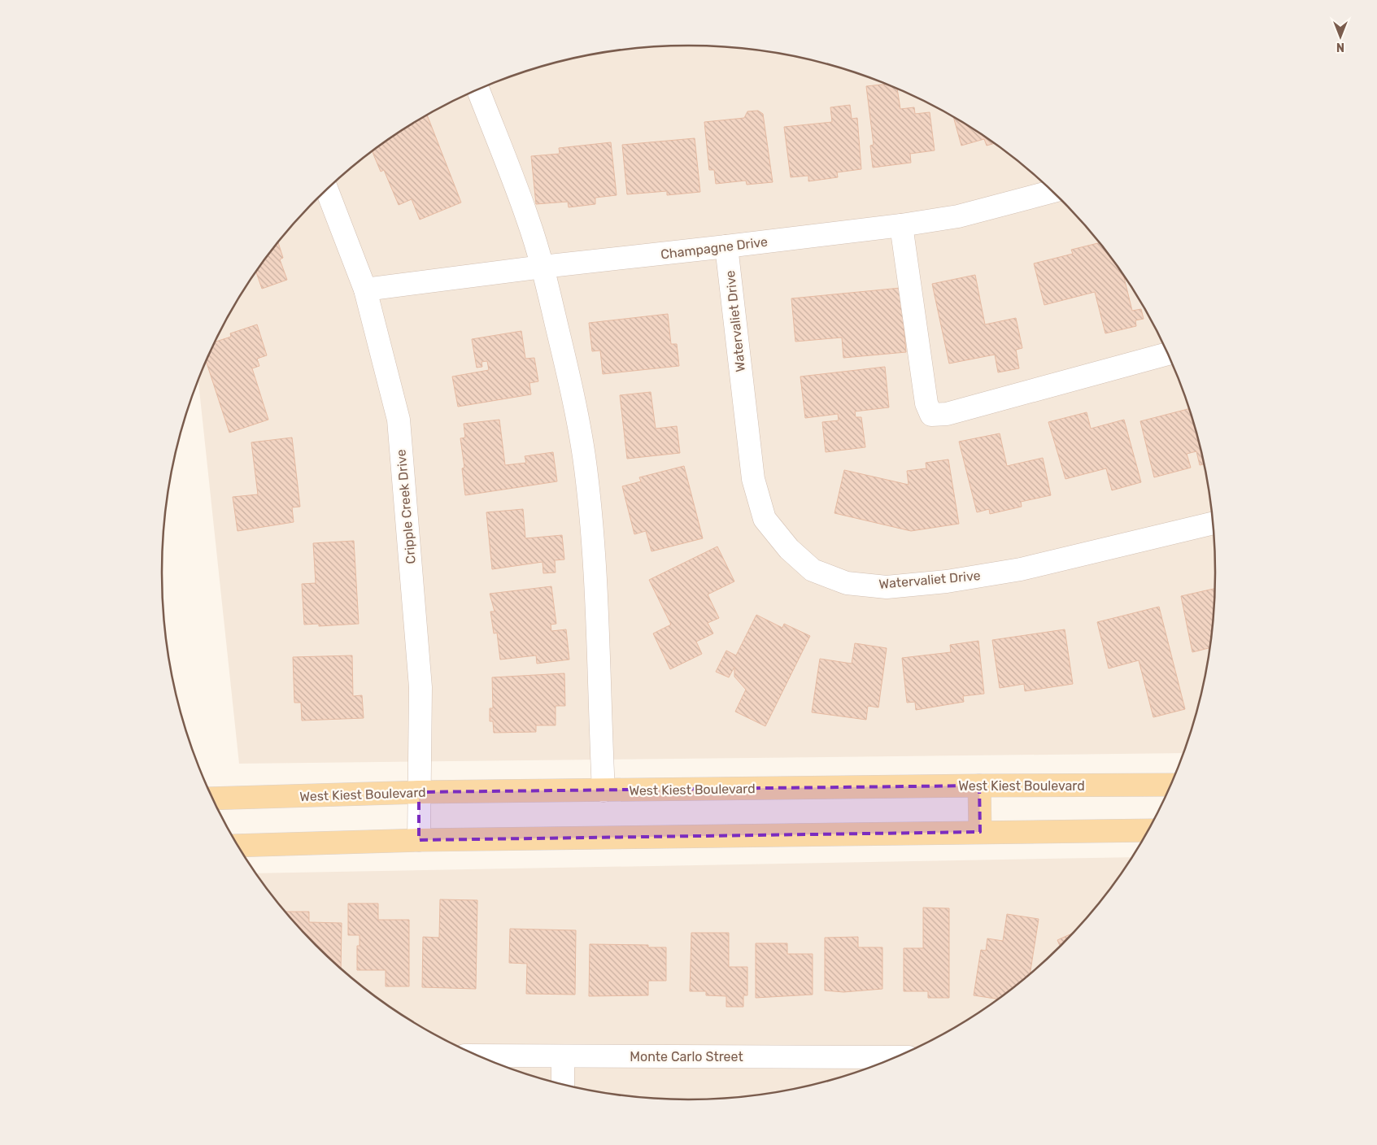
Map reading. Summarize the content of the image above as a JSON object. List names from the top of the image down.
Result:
{
  "streets": {
    "main road": ["West Kiest Boulevard"],
    "street": [
      "Champagne Drive",
      "Watervaliet Drive",
      "Cripple Creek Drive",
      "Monte Carlo Street"
    ]
  },
  "crossings": [
    ["Champagne Drive", "Watervaliet Drive"],
    ["Champagne Drive", "Cripple Creek Drive"],
    ["Cripple Creek Drive", "West Kiest Boulevard"]
  ],
  "north": "bottom"
}
